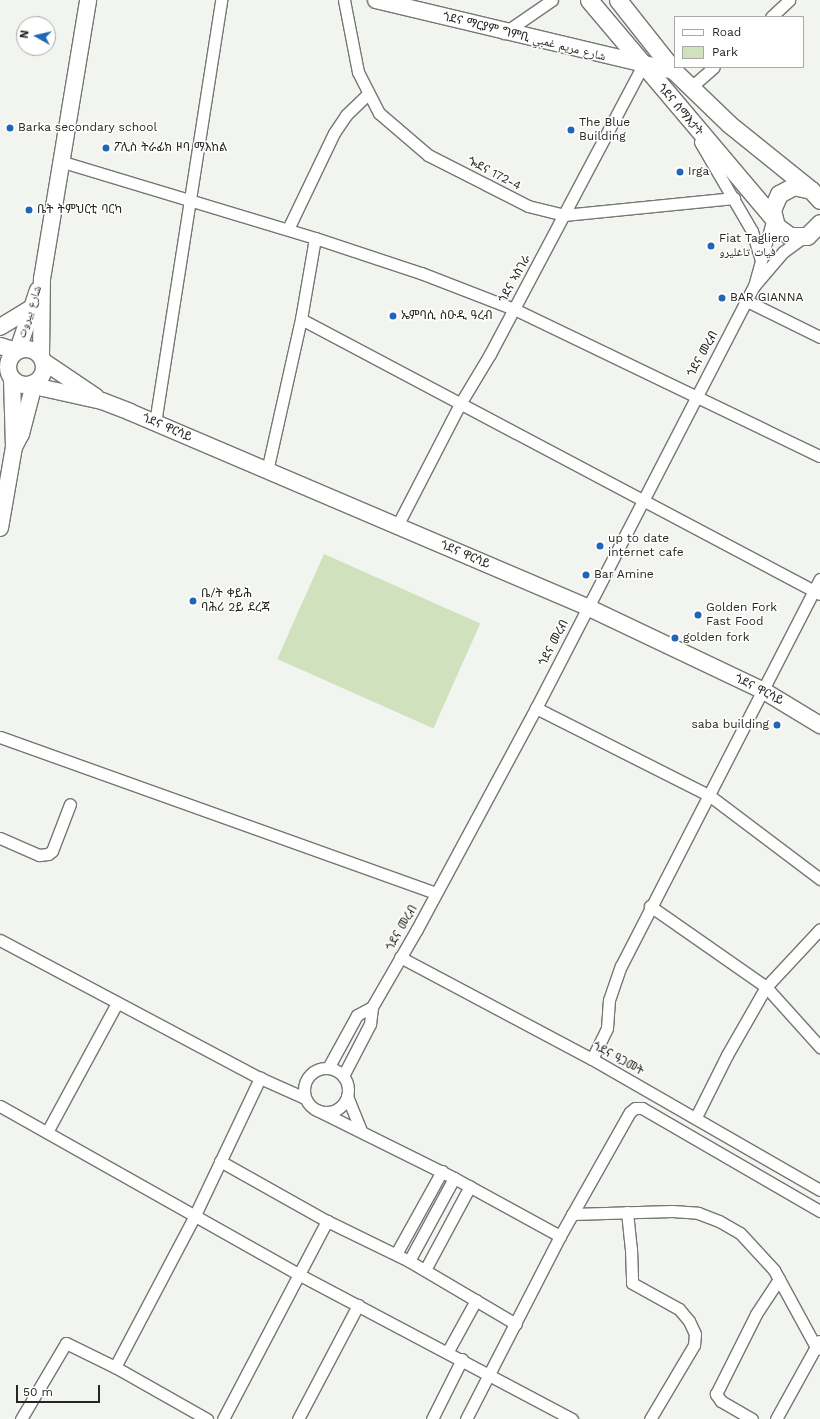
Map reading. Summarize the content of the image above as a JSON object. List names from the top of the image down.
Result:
{
  "streets": {
    "main road": [
      "ጎደና ማርያም ግምቢ شارع مريم غمبي",
      "ጎደና ሰማእታት",
      "شارع بيروت",
      "ጎደና ዋርሳይ"
    ],
    "street": [
      "ጐደና 172-4",
      "ጎደና ኣስገራ",
      "ጎደና መረብ",
      "ጎደና ዓጋመት"
    ]
  },
  "crossings": [
    ["ጎደና ማርያም ግምቢ شارع مريم غمبي", "ጎደና ሰማእታት"],
    ["ጎደና ማርያም ግምቢ شارع مريم غمبي", "ጎደና ኣስገራ"],
    ["ጎደና ሰማእታት", "ጎደና ኣስገራ"],
    ["ጐደና 172-4", "ጎደና ኣስገራ"],
    ["ጎደና ኣስገራ", "ጎደና ዋርሳይ"],
    ["شارع بيروت", "ጎደና ዋርሳይ"],
    ["ጎደና መረብ", "ጎደና ዋርሳይ"],
    ["ጎደና መረብ", "ጎደና ዓጋመት"]
  ],
  "places": [
    "Barka secondary school",
    "The Blue Building",
    "ፖሊስ ትራፊክ ዞባ ማእከል",
    "Irga",
    "ቤት ትምህርቲ ባርካ",
    "Fiat Tagliero فيات تاغليرو",
    "BAR GIANNA",
    "ኤምባሲ ስዑዲ ዓረብ",
    "up to date internet cafe",
    "Bar Amine",
    "ቤ/ት ቀይሕ ባሕሪ 2ይ ደረጃ",
    "Golden Fork Fast Food",
    "golden fork",
    "saba building"
  ],
  "legend": ["Road", "Park"],
  "scale_bar": "50 m",
  "north": "left"
}
